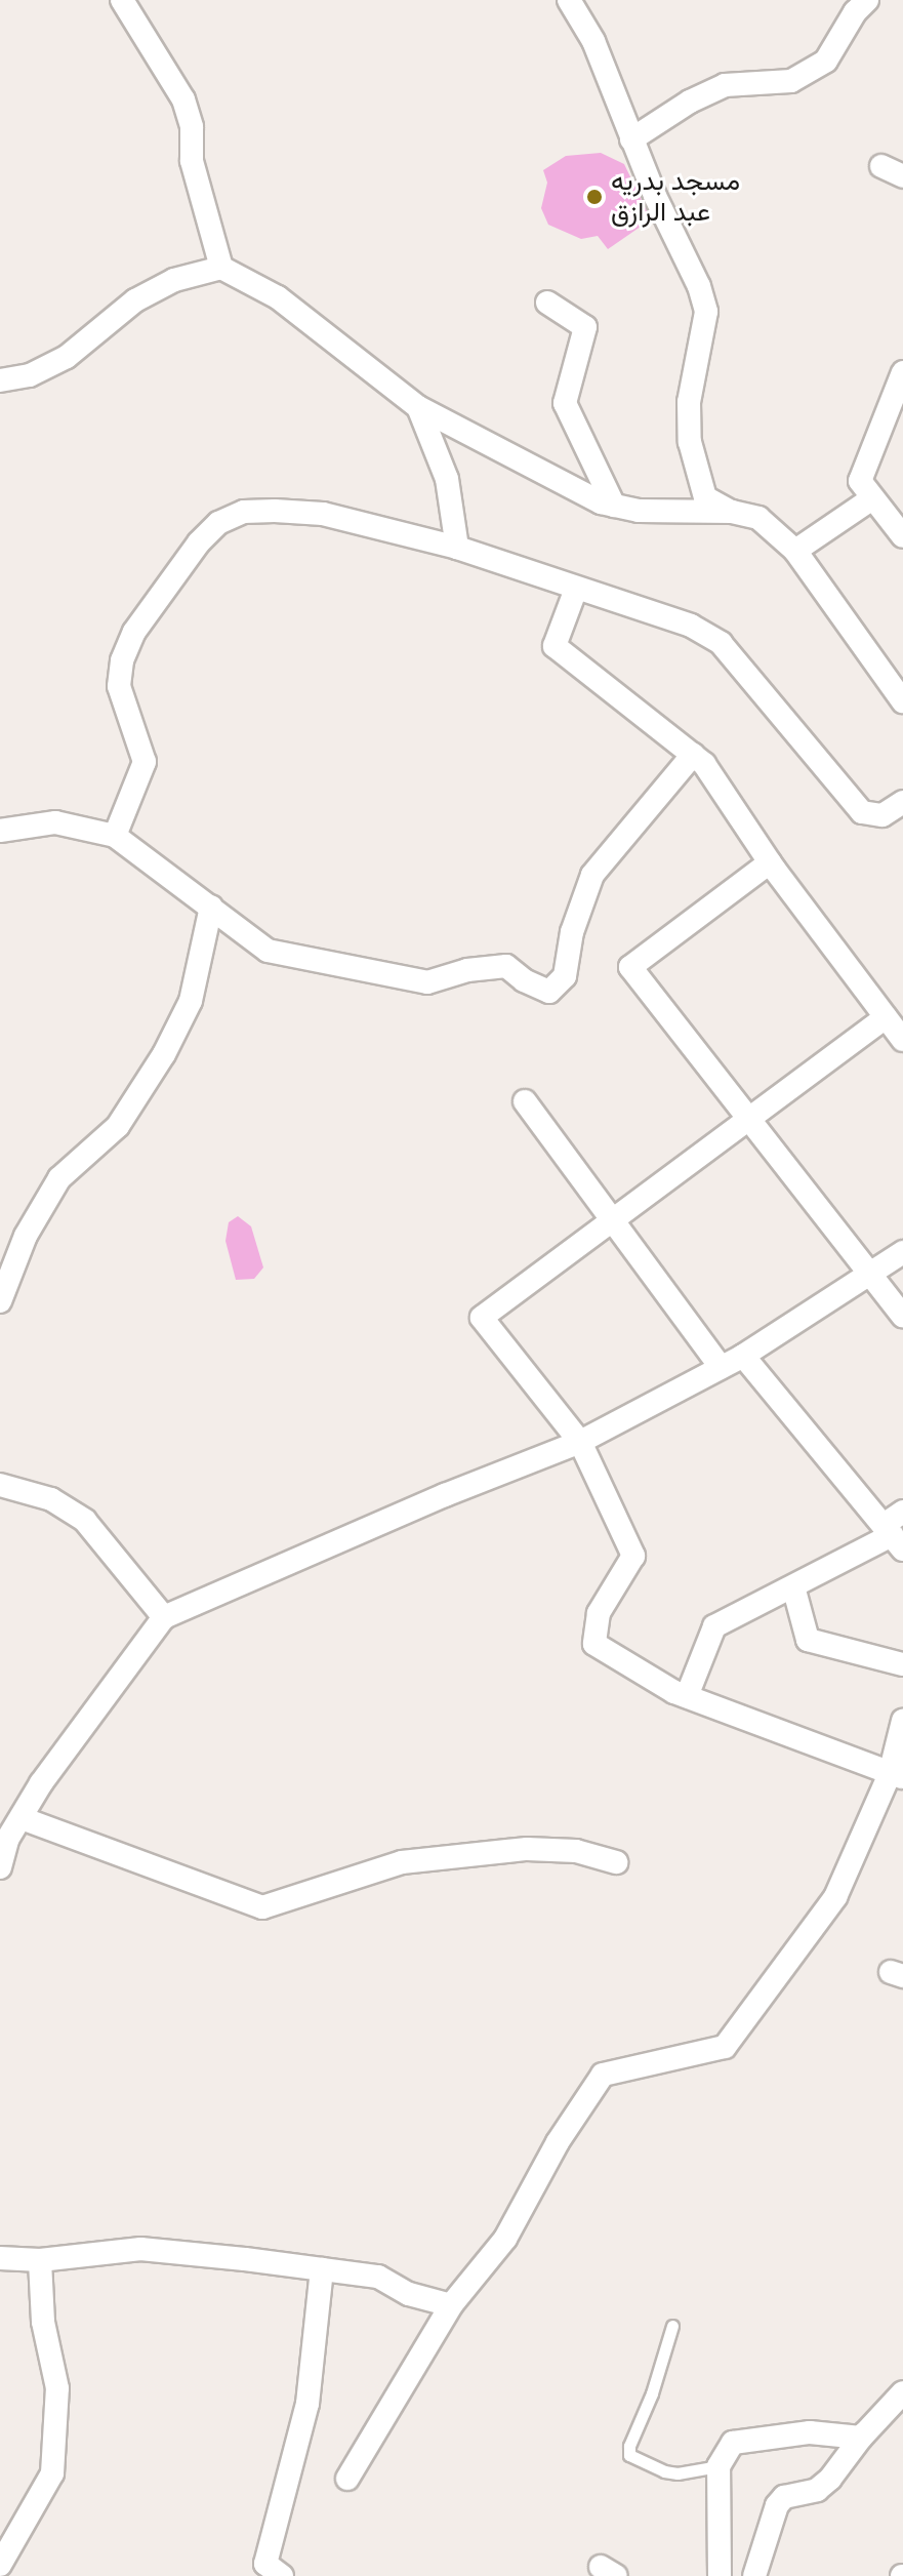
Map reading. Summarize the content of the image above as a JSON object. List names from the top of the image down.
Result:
{
  "places": ["مسجد بدريه عبد الرازق"]
}
